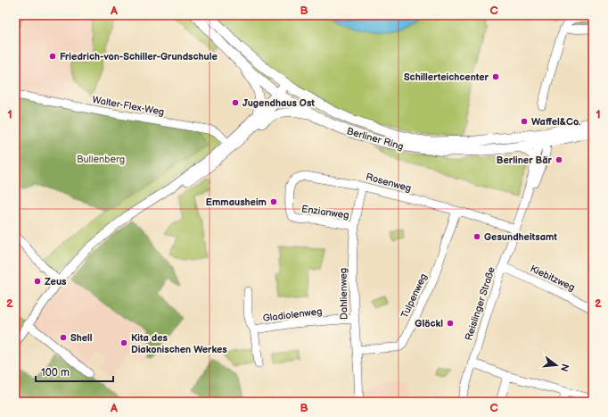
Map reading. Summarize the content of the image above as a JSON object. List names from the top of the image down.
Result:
{
  "streets": {
    "main road": ["Berliner Ring"],
    "street": [
      "Walter-Flex-Weg",
      "Rosenweg",
      "Enzianweg",
      "Kiebitzweg",
      "Dahlienweg",
      "Tulpenweg",
      "Reislinger Straße",
      "Gladiolenweg"
    ]
  },
  "crossings": [
    ["Berliner Ring", "Reislinger Straße"],
    ["Rosenweg", "Enzianweg"],
    ["Rosenweg", "Dahlienweg"],
    ["Rosenweg", "Tulpenweg"],
    ["Rosenweg", "Reislinger Straße"],
    ["Enzianweg", "Dahlienweg"],
    ["Kiebitzweg", "Reislinger Straße"],
    ["Dahlienweg", "Tulpenweg"],
    ["Dahlienweg", "Gladiolenweg"]
  ],
  "parks": ["Bullenberg"],
  "places": [
    "Friedrich-von-Schiller-Grundschule",
    "Schillerteichcenter",
    "Jugendhaus Ost",
    "Waffel&Co.",
    "Berliner Bär",
    "Emmausheim",
    "Gesundheitsamt",
    "Zeus",
    "Glöckl",
    "Shell",
    "Kita des Diakonischen Werkes"
  ],
  "scale_bar": "100 m",
  "north": "right",
  "grid": {
    "columns": ["A", "B", "C"],
    "rows": ["1", "2"]
  }
}
